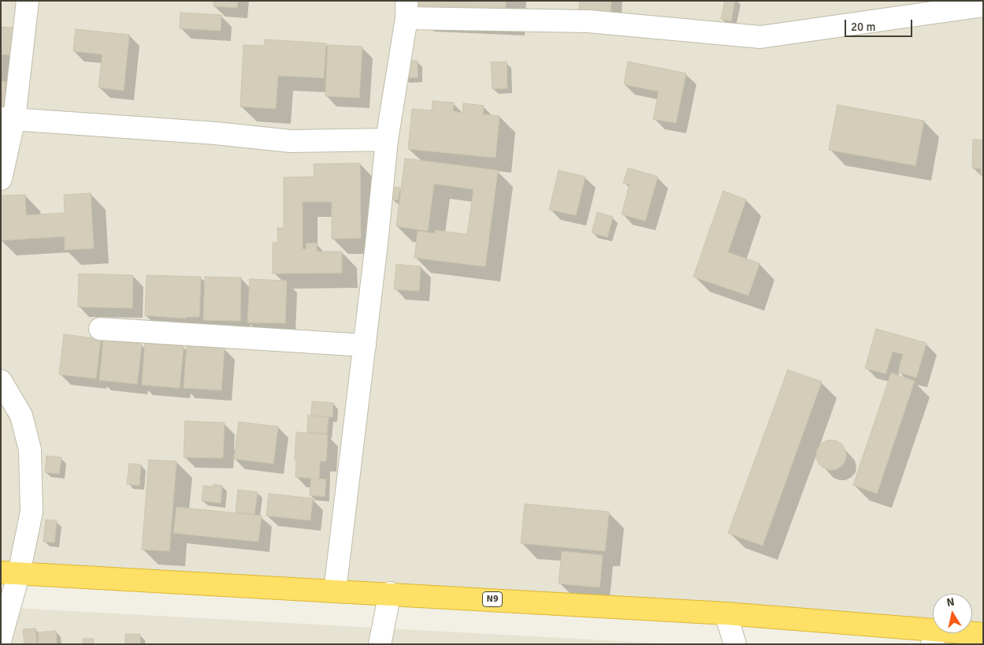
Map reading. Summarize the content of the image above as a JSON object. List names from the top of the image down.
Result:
{
  "streets": {
    "highway": ["N9"]
  },
  "scale_bar": "20 m",
  "north": "top"
}
